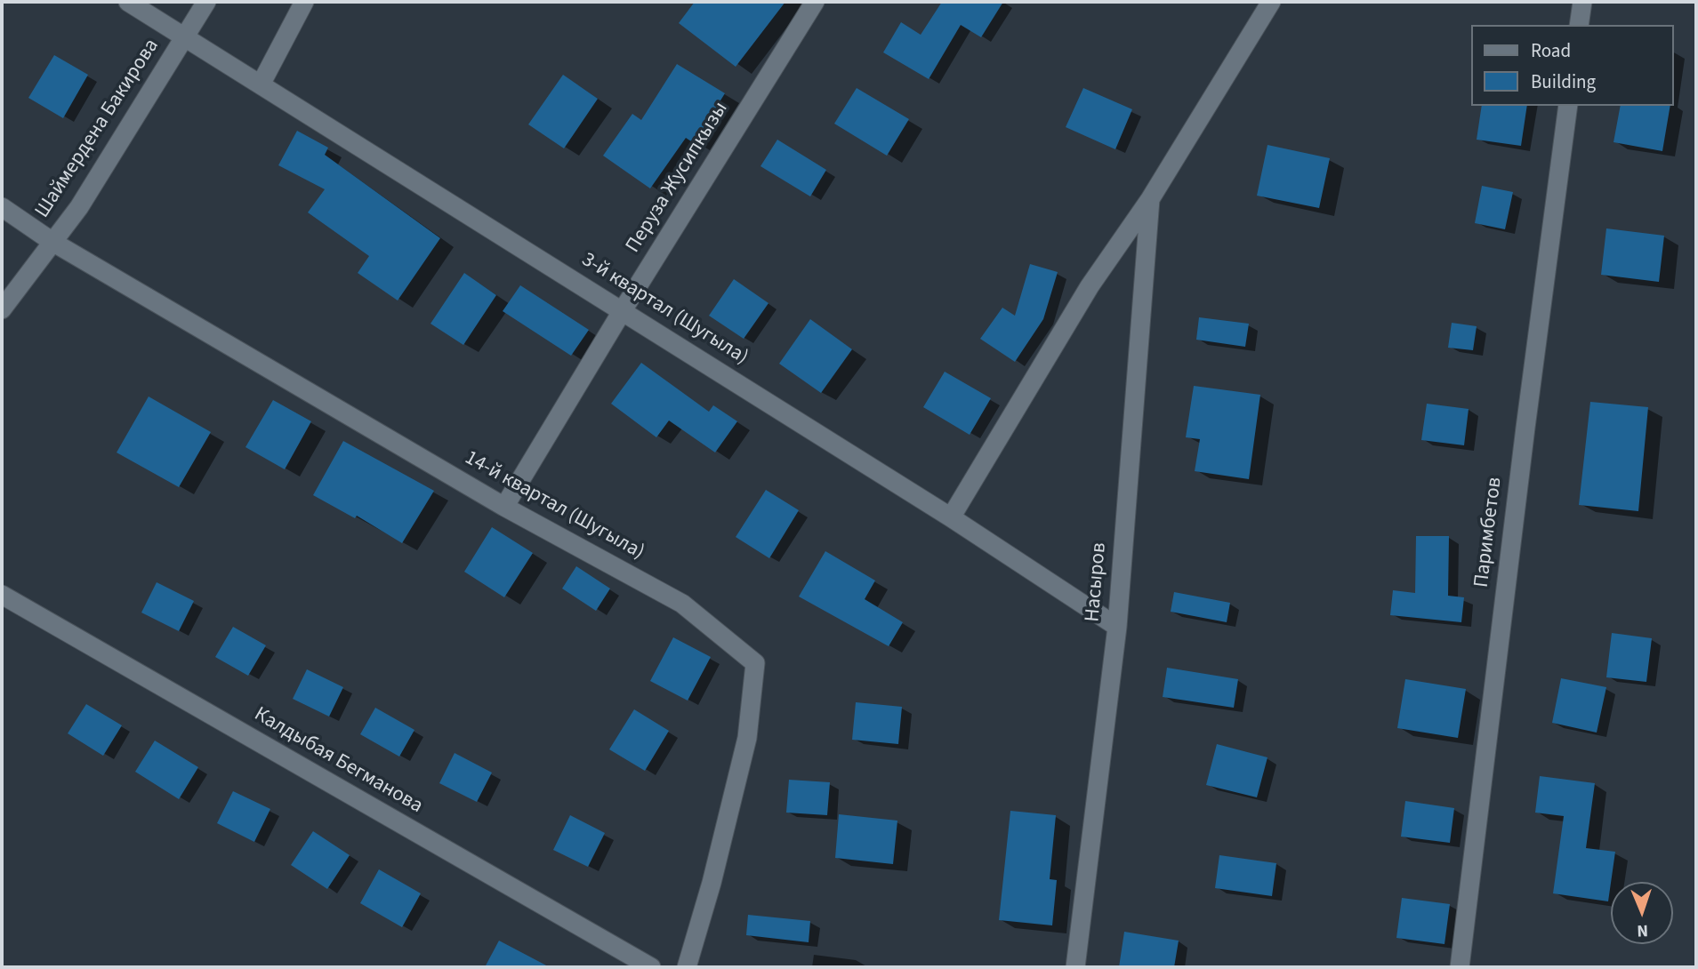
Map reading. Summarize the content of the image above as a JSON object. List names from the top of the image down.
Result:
{
  "streets": {
    "street": [
      "Шаймердена Бакирова",
      "Перуза Жусипкызы",
      "3-й квартал (Шугыла)",
      "14-й квартал (Шугыла)",
      "Паримбетов",
      "Насыров",
      "Калдыбая Бегманова"
    ]
  },
  "crossings": [
    ["Шаймердена Бакирова", "3-й квартал (Шугыла)"],
    ["Шаймердена Бакирова", "14-й квартал (Шугыла)"],
    ["Перуза Жусипкызы", "3-й квартал (Шугыла)"],
    ["Перуза Жусипкызы", "14-й квартал (Шугыла)"],
    ["3-й квартал (Шугыла)", "Насыров"]
  ],
  "legend": ["Road", "Building"],
  "north": "bottom"
}
